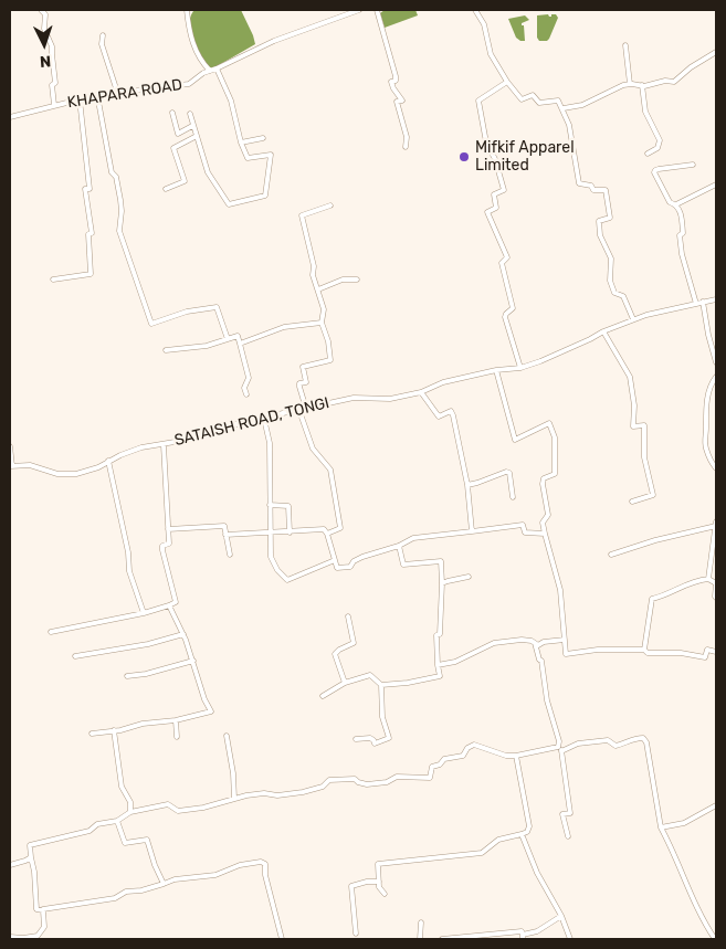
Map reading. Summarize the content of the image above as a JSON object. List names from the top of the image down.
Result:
{
  "streets": {
    "street": ["KHAPARA ROAD", "SATAISH ROAD, TONGI"]
  },
  "places": ["Mifkif Apparel Limited"],
  "north": "bottom"
}
